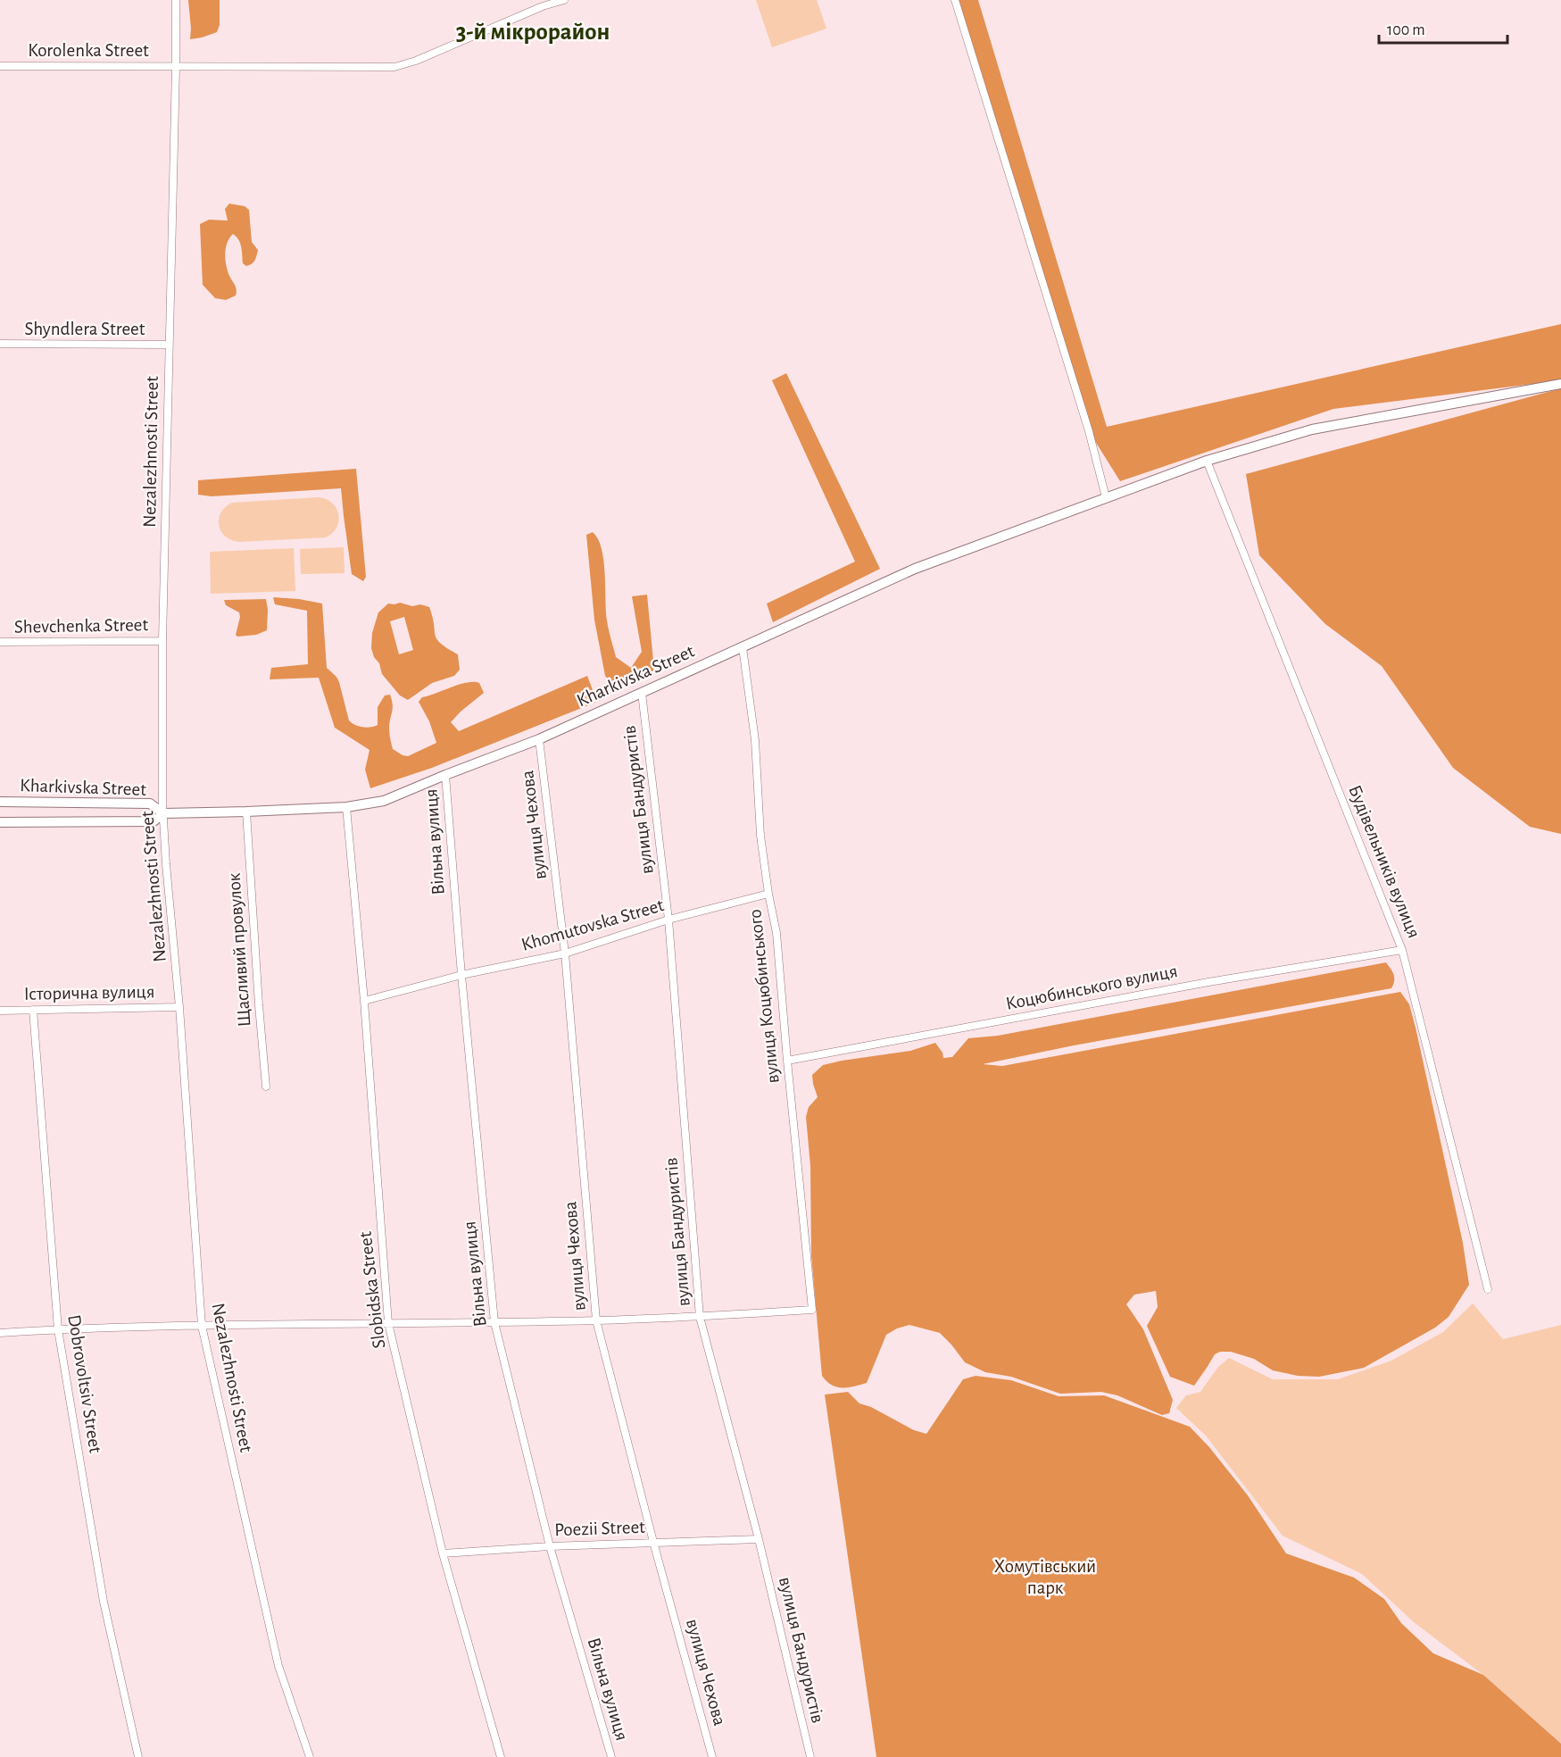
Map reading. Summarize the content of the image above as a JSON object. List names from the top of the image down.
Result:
{
  "streets": {
    "street": [
      "Korolenka Street",
      "Shyndlera Street",
      "Nezalezhnosti Street",
      "Shevchenka Street",
      "Kharkivska Street",
      "вулиця Бандуристів",
      "вулиця Чехова",
      "Вільна вулиця",
      "Будівельників вулиця",
      "Khomutovska Street",
      "Щасливий провулок",
      "Коцюбинського вулиця",
      "Історична вулиця",
      "вулиця Коцюбинського",
      "Slobidska Street",
      "Dobrovoltsiv Street",
      "Poezii Street"
    ]
  },
  "crossings": [
    ["Korolenka Street", "Nezalezhnosti Street"],
    ["Shyndlera Street", "Nezalezhnosti Street"],
    ["Nezalezhnosti Street", "Shevchenka Street"],
    ["Nezalezhnosti Street", "Kharkivska Street"],
    ["Nezalezhnosti Street", "Історична вулиця"],
    ["Kharkivska Street", "вулиця Бандуристів"],
    ["Kharkivska Street", "вулиця Чехова"],
    ["Kharkivska Street", "Вільна вулиця"],
    ["Kharkivska Street", "Будівельників вулиця"],
    ["Kharkivska Street", "Щасливий провулок"],
    ["Kharkivska Street", "вулиця Коцюбинського"],
    ["Kharkivska Street", "Slobidska Street"],
    ["вулиця Бандуристів", "Khomutovska Street"],
    ["вулиця Бандуристів", "вулиця Коцюбинського"],
    ["вулиця Бандуристів", "Poezii Street"],
    ["вулиця Чехова", "Khomutovska Street"],
    ["вулиця Чехова", "Poezii Street"],
    ["Вільна вулиця", "Khomutovska Street"],
    ["Вільна вулиця", "Poezii Street"],
    ["Будівельників вулиця", "Коцюбинського вулиця"],
    ["Khomutovska Street", "вулиця Коцюбинського"],
    ["Khomutovska Street", "Slobidska Street"],
    ["Коцюбинського вулиця", "вулиця Коцюбинського"],
    ["Історична вулиця", "Dobrovoltsiv Street"],
    ["Slobidska Street", "Poezii Street"]
  ],
  "districts": ["3-й мікрорайон"],
  "parks": ["Хомутівський парк"],
  "scale_bar": "100 m"
}
